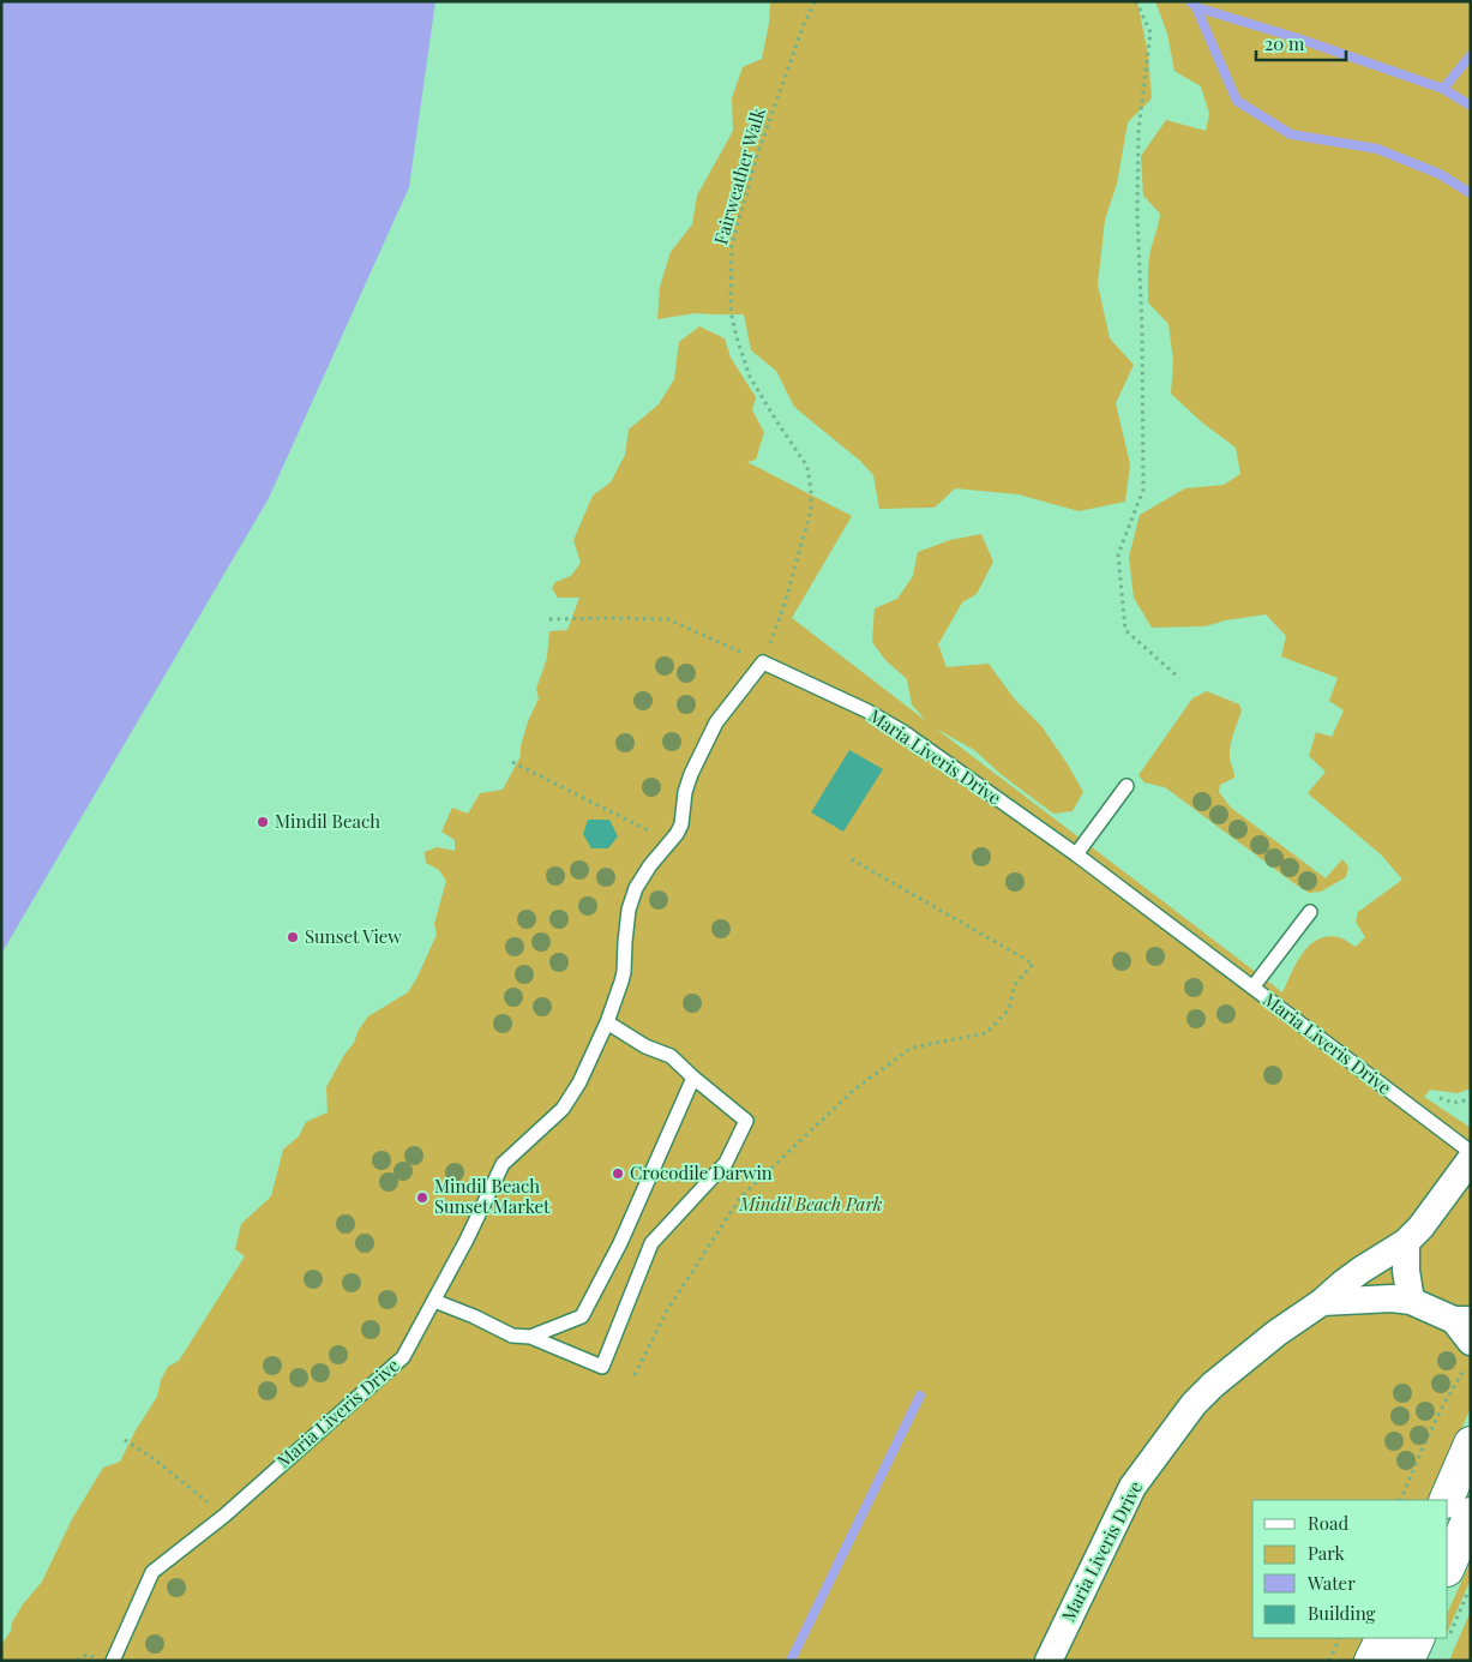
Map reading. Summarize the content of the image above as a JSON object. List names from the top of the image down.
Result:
{
  "streets": {
    "street": ["Maria Liveris Drive"],
    "path": ["Fairweather Walk"]
  },
  "crossings": [
    ["Fairweather Walk", "Maria Liveris Drive"]
  ],
  "parks": ["Mindil Beach Park"],
  "places": [
    "Mindil Beach",
    "Sunset View",
    "Crocodile Darwin",
    "Mindil Beach Sunset Market"
  ],
  "legend": [
    "Road",
    "Park",
    "Water",
    "Building"
  ],
  "scale_bar": "20 m"
}
